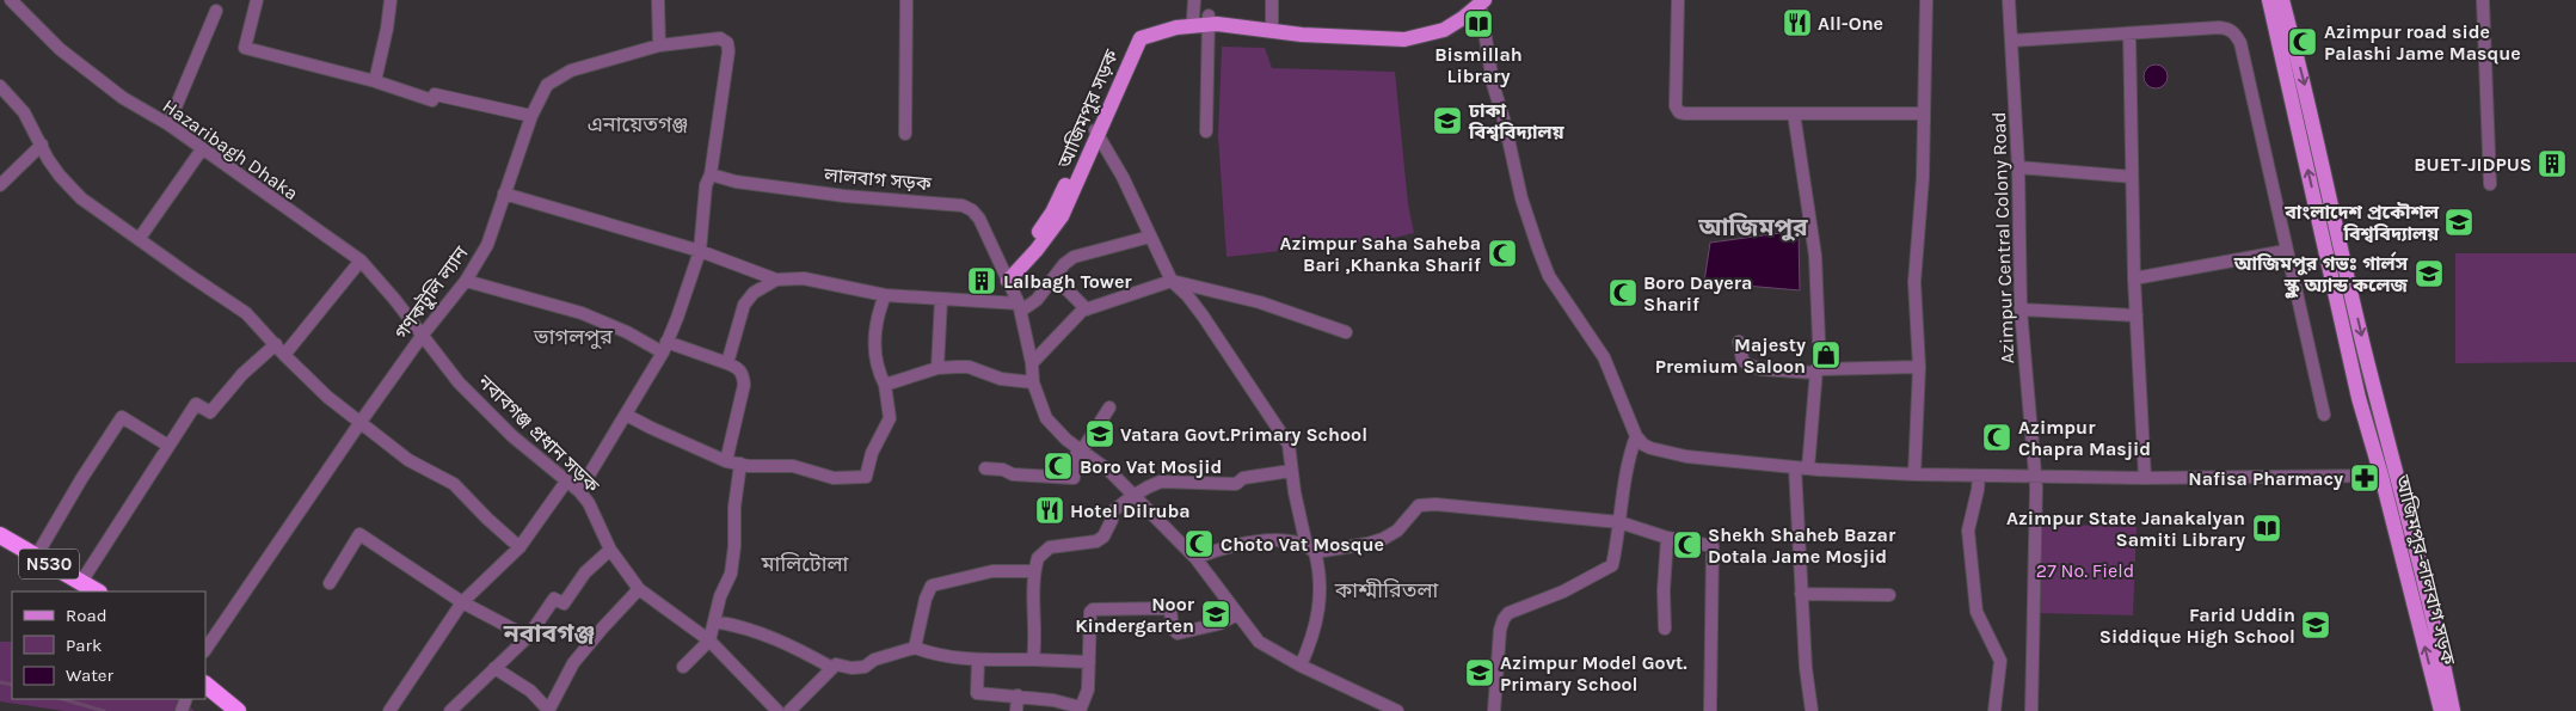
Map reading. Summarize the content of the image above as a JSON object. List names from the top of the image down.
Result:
{
  "streets": {
    "highway": ["N530"],
    "main road": ["আজিমপুর সড়ক", "আজিমপুর-লালবাগ সড়ক"],
    "street": [
      "Hazaribagh Dhaka",
      "লালবাগ সড়ক",
      "Azimpur Central Colony Road",
      "গণকটুলি ল্যান",
      "নবাবগঞ্জ প্রধান সড়ক"
    ]
  },
  "crossings": [
    ["আজিমপুর সড়ক", "লালবাগ সড়ক"],
    ["Hazaribagh Dhaka", "গণকটুলি ল্যান"],
    ["Hazaribagh Dhaka", "নবাবগঞ্জ প্রধান সড়ক"],
    ["লালবাগ সড়ক", "গণকটুলি ল্যান"],
    ["গণকটুলি ল্যান", "নবাবগঞ্জ প্রধান সড়ক"]
  ],
  "districts": [
    "এনায়েতগঞ্জ",
    "আজিমপুর",
    "ভাগলপুর",
    "মালিটোলা",
    "কাশ্মীরিতলা",
    "নবাবগঞ্জ"
  ],
  "parks": ["27 No. Field"],
  "places": {
    "restaurant": ["All-One", "Hotel Dilruba"],
    "library": ["Bismillah Library", "Azimpur State Janakalyan Samiti Library"],
    "mosque": [
      "Azimpur road side Palashi Jame Masque",
      "Azimpur Saha Saheba Bari ,Khanka Sharif",
      "Boro Dayera Sharif",
      "Azimpur Chapra Masjid",
      "Boro Vat Mosjid",
      "Choto Vat Mosque",
      "Shekh Shaheb Bazar Dotala Jame Mosjid"
    ],
    "school or university": [
      "ঢাকা বিশ্ববিদ্যালয়",
      "বাংলাদেশ প্রকৌশল বিশ্ববিদ্যালয়",
      "আজিমপুর গভঃ গার্লস স্কুল অ্যান্ড কলেজ",
      "Vatara Govt.Primary School",
      "Noor Kindergarten",
      "Farid Uddin Siddique High School",
      "Azimpur Model Govt. Primary School"
    ],
    "building": ["BUET-JIDPUS", "Lalbagh Tower"],
    "shop": ["Majesty Premium Saloon"],
    "pharmacy": ["Nafisa Pharmacy"]
  },
  "legend": ["Road", "Park", "Water"]
}
